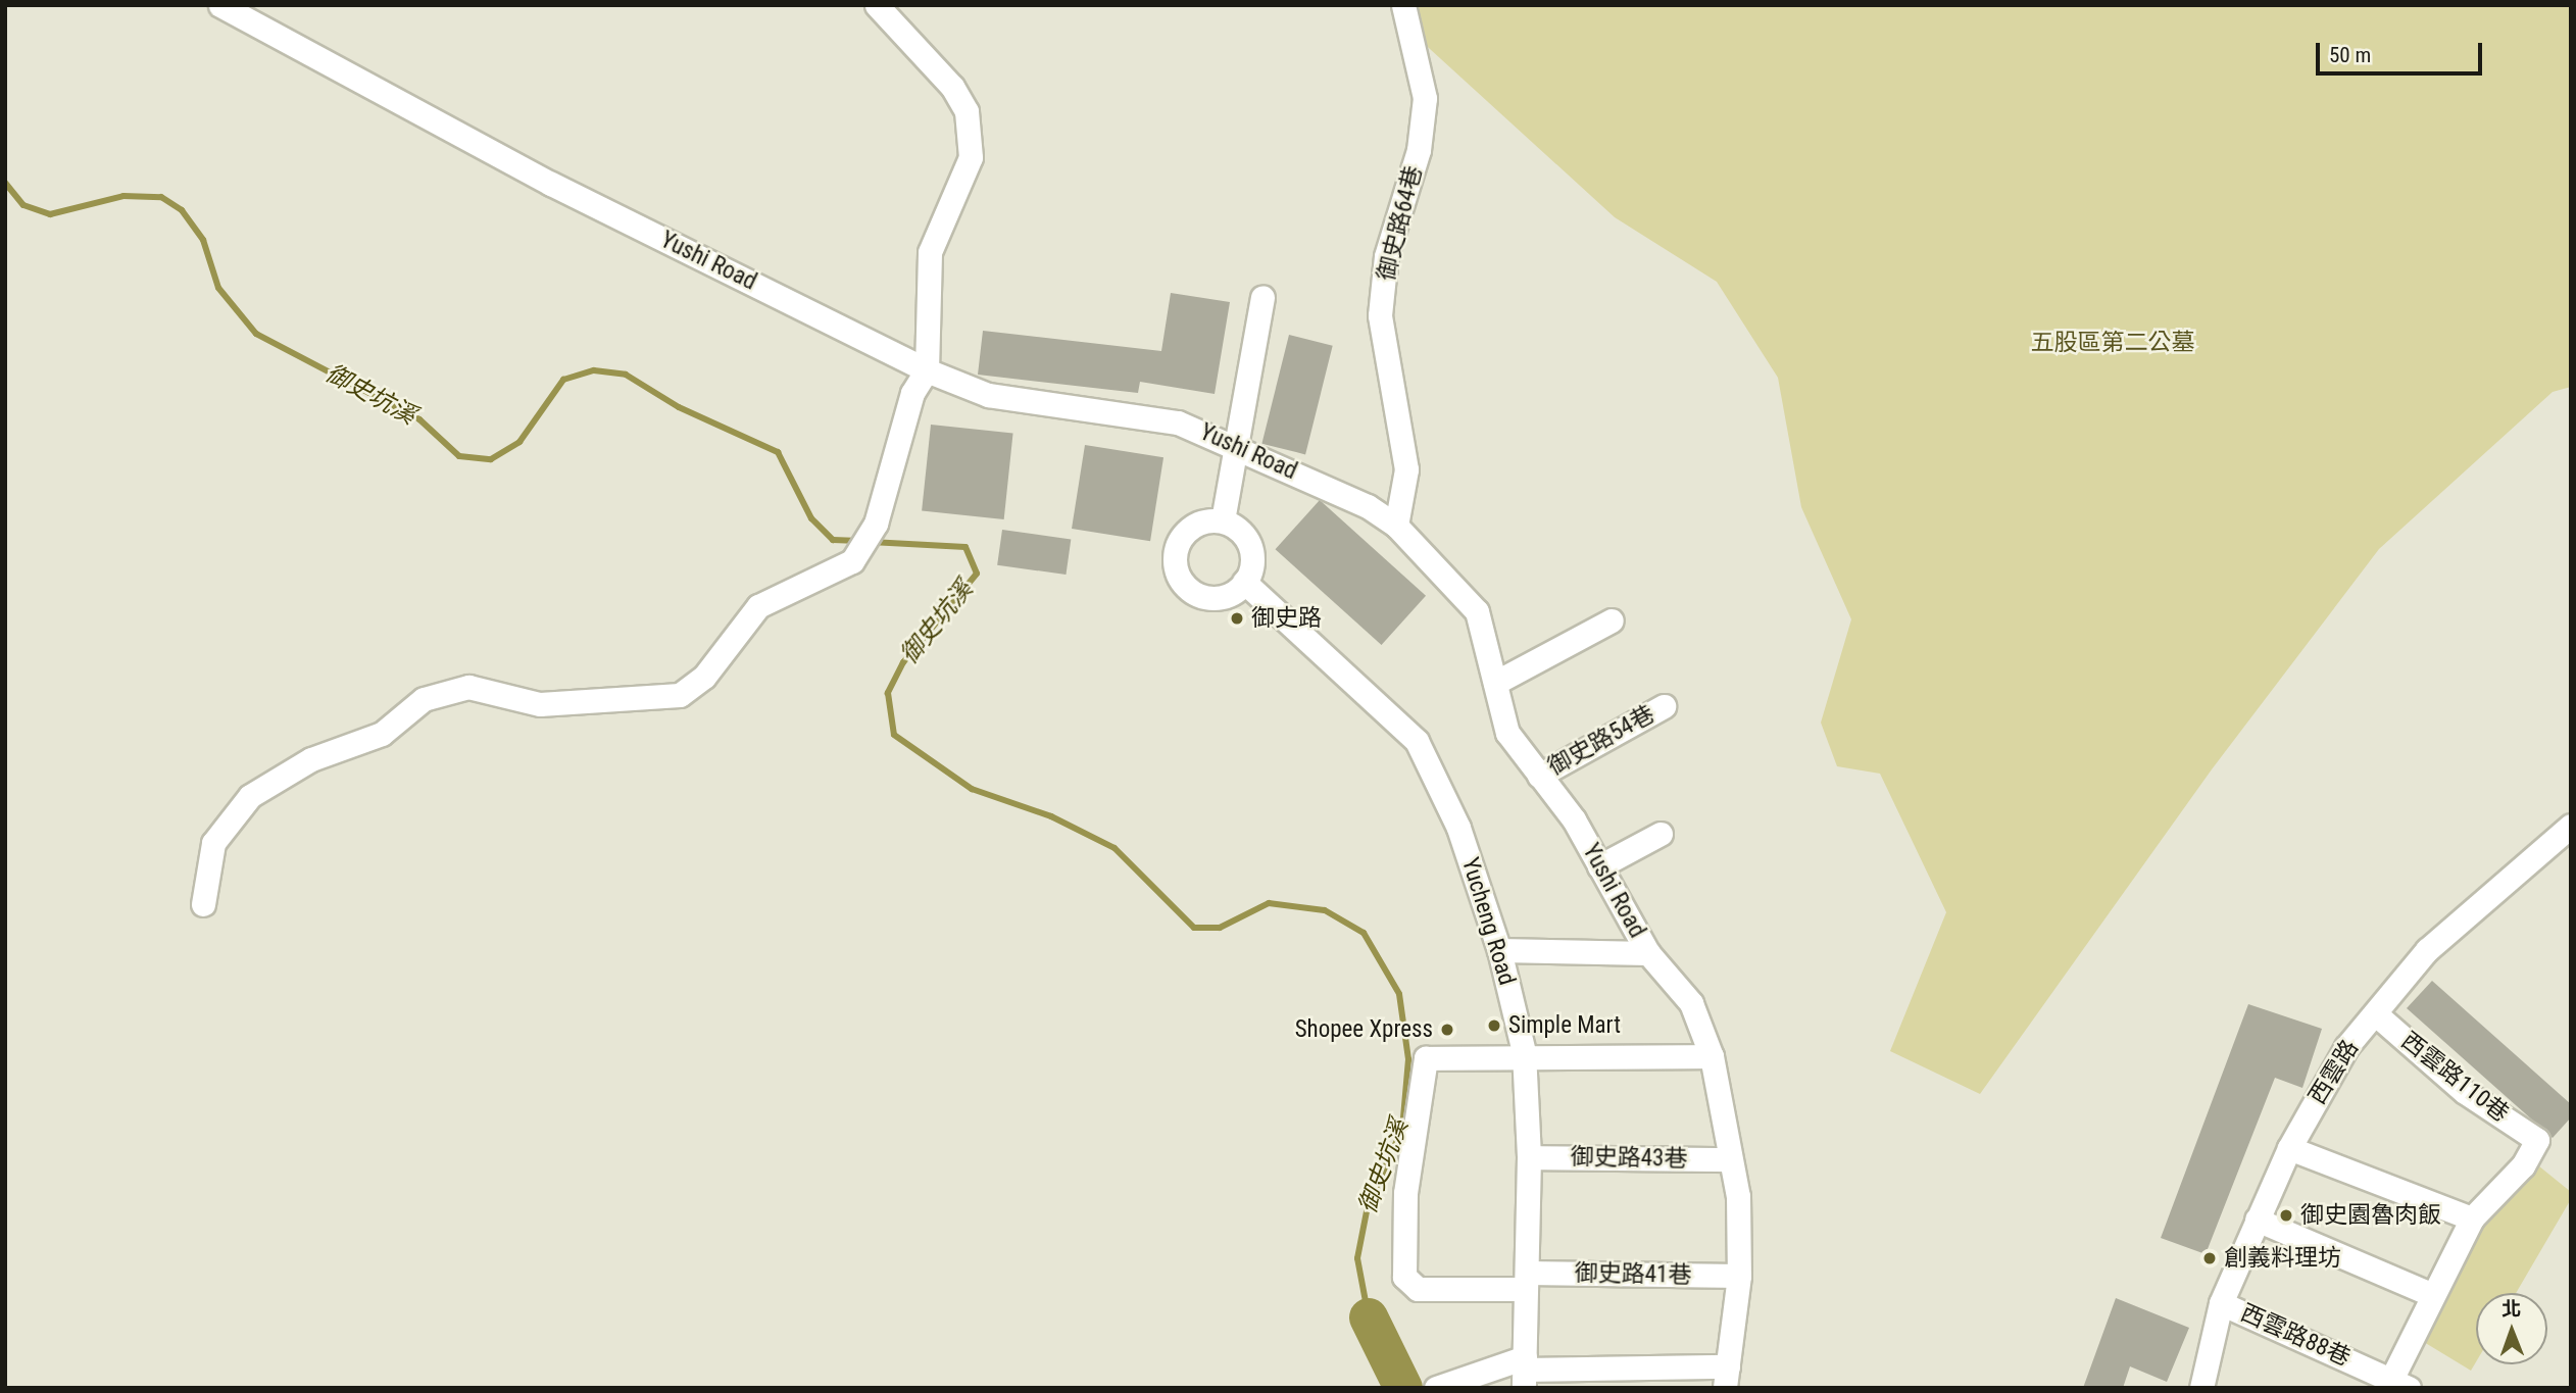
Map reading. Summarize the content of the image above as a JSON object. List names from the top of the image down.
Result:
{
  "streets": {
    "street": [
      "御史路64巷",
      "Yushi Road",
      "御史路54巷",
      "Yucheng Road",
      "西雲路",
      "西雲路110巷",
      "御史路43巷",
      "御史路41巷",
      "西雲路88巷"
    ]
  },
  "crossings": [
    ["御史路64巷", "Yushi Road"],
    ["Yushi Road", "御史路54巷"],
    ["Yushi Road", "御史路43巷"],
    ["Yushi Road", "御史路41巷"],
    ["Yucheng Road", "御史路43巷"],
    ["Yucheng Road", "御史路41巷"],
    ["西雲路", "西雲路110巷"],
    ["西雲路", "西雲路88巷"]
  ],
  "water": ["御史坑溪"],
  "parks": ["五股區第二公墓"],
  "places": [
    "御史路",
    "Simple Mart",
    "Shopee Xpress",
    "御史園魯肉飯",
    "創義料理坊"
  ],
  "scale_bar": "50 m",
  "north": "top"
}
